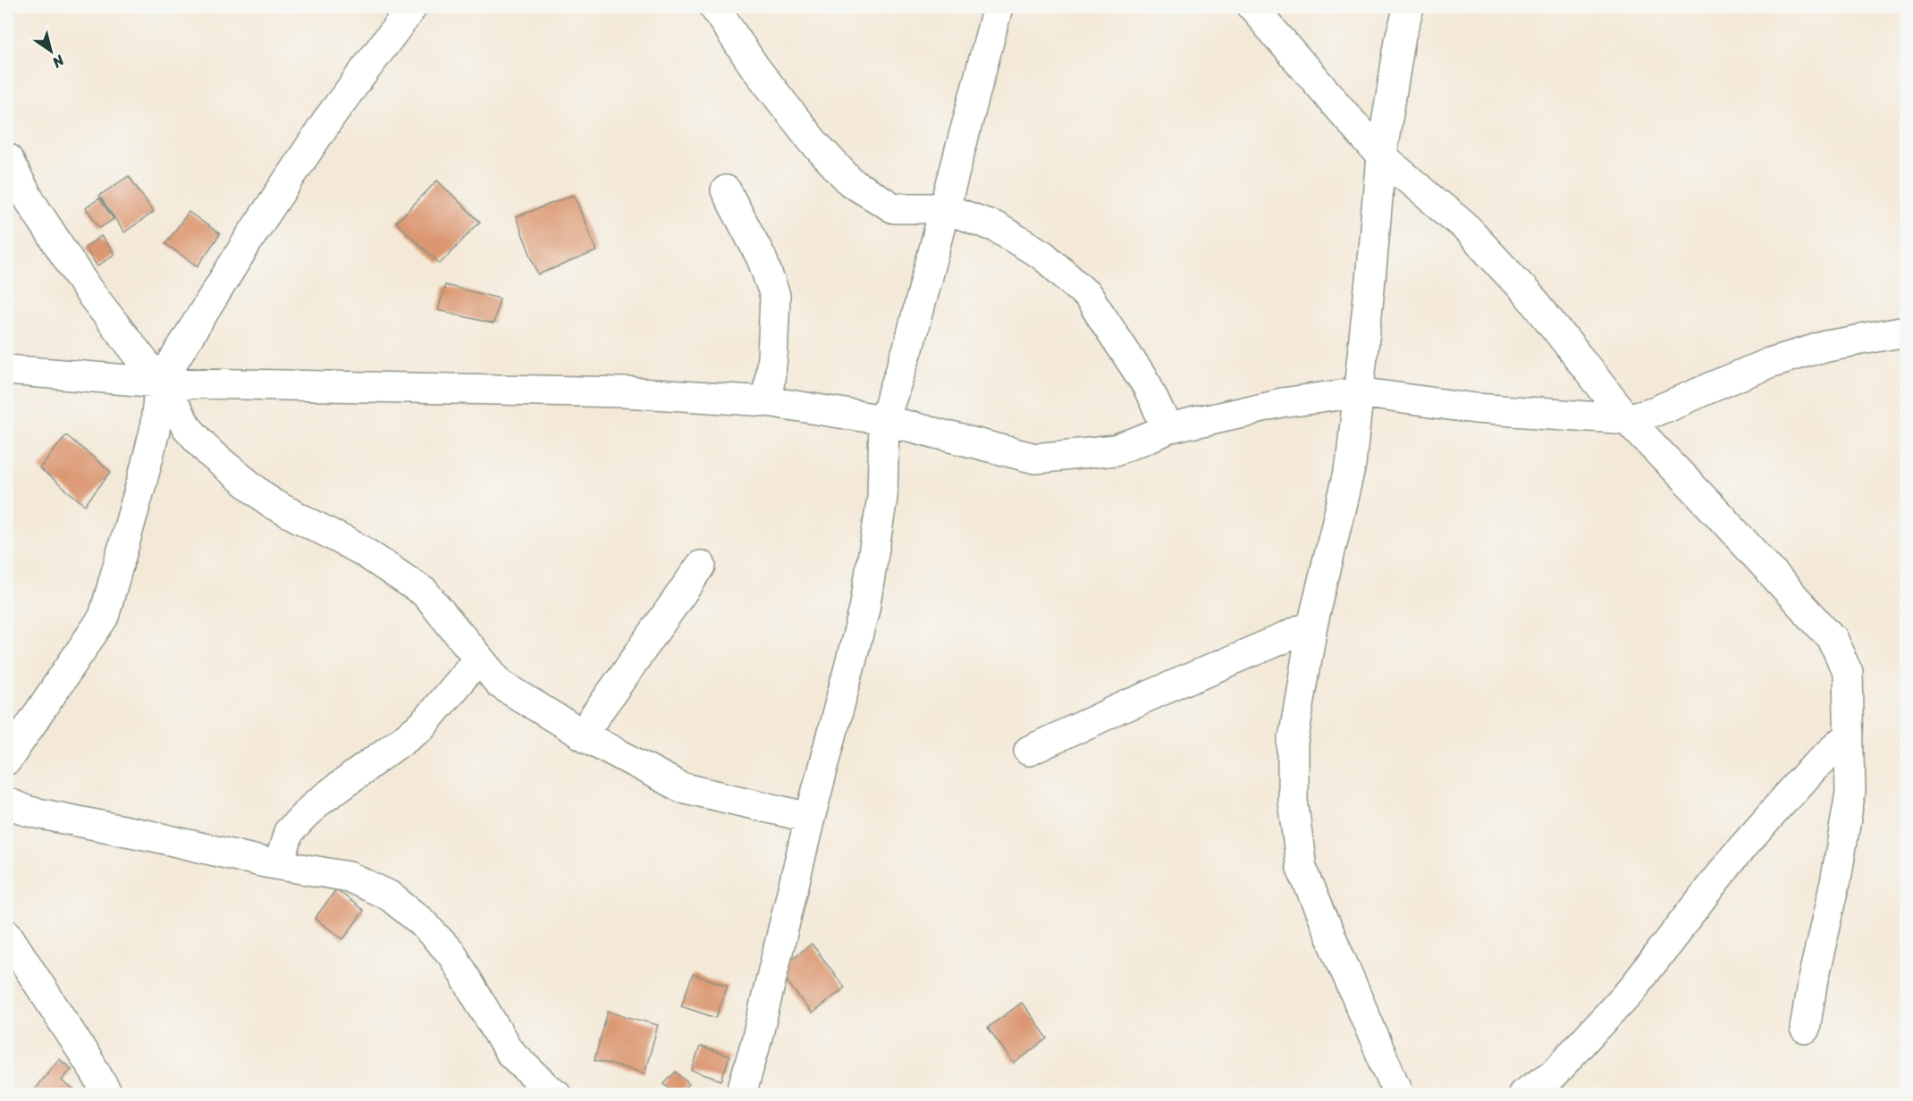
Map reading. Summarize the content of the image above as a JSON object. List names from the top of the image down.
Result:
{
  "north": "bottom right"
}
